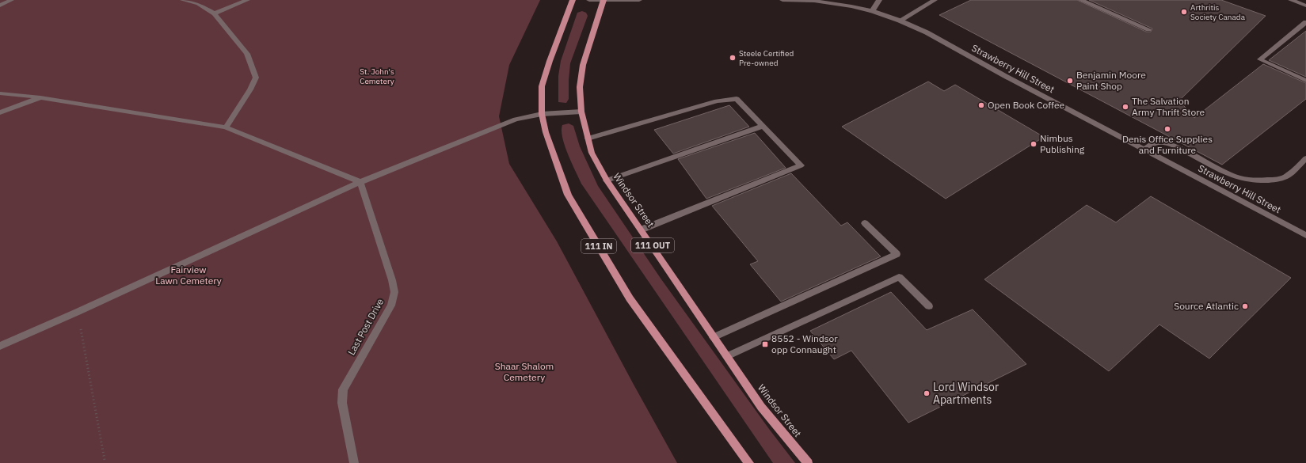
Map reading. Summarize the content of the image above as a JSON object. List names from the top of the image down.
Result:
{
  "streets": {
    "main road": ["Windsor Street", "111 OUT", "111 IN"],
    "street": ["Strawberry Hill Street", "Last Post Drive"]
  },
  "parks": ["St. John's Cemetery", "Fairview Lawn Cemetery", "Shaar Shalom Cemetery"],
  "places": {
    "other": [
      "Arthritis Society Canada",
      "Steele Certified Pre-owned",
      "Benjamin Moore Paint Shop",
      "Open Book Coffee",
      "The Salvation Army Thrift Store",
      "Denis Office Supplies and Furniture",
      "Nimbus Publishing",
      "Source Atlantic",
      "Lord Windsor Apartments"
    ],
    "transit": ["8552 - Windsor opp Connaught"]
  }
}
